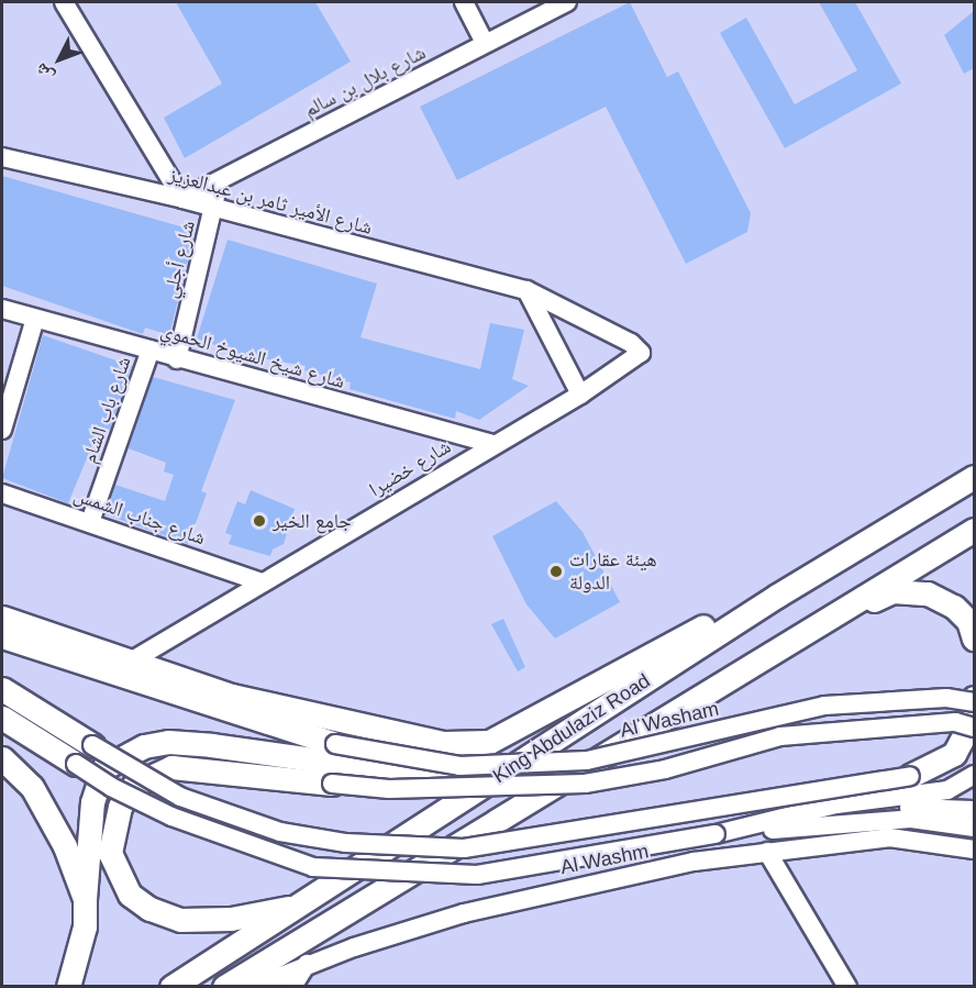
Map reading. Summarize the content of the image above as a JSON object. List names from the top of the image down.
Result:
{
  "streets": {
    "main road": ["King Abdulaziz Road"],
    "street": [
      "شارع بلال بن سالم",
      "شارع الأمير ثامر بن عبدالعزيز",
      "شارع أجلي",
      "شارع شيخ الشيوخ الحموي",
      "شارع باب الشام",
      "شارع خضيرا",
      "شارع جناب الشمس",
      "Al Washam",
      "Al Washm"
    ]
  },
  "crossings": [
    ["شارع بلال بن سالم", "شارع الأمير ثامر بن عبدالعزيز"],
    ["شارع بلال بن سالم", "شارع أجلي"],
    ["شارع الأمير ثامر بن عبدالعزيز", "شارع أجلي"],
    ["شارع الأمير ثامر بن عبدالعزيز", "شارع خضيرا"],
    ["شارع أجلي", "شارع شيخ الشيوخ الحموي"],
    ["شارع شيخ الشيوخ الحموي", "شارع باب الشام"],
    ["شارع شيخ الشيوخ الحموي", "شارع خضيرا"],
    ["شارع باب الشام", "شارع جناب الشمس"],
    ["شارع خضيرا", "شارع جناب الشمس"]
  ],
  "places": ["جامع الخير", "هيئة عقارات الدولة"],
  "north": "bottom left"
}
